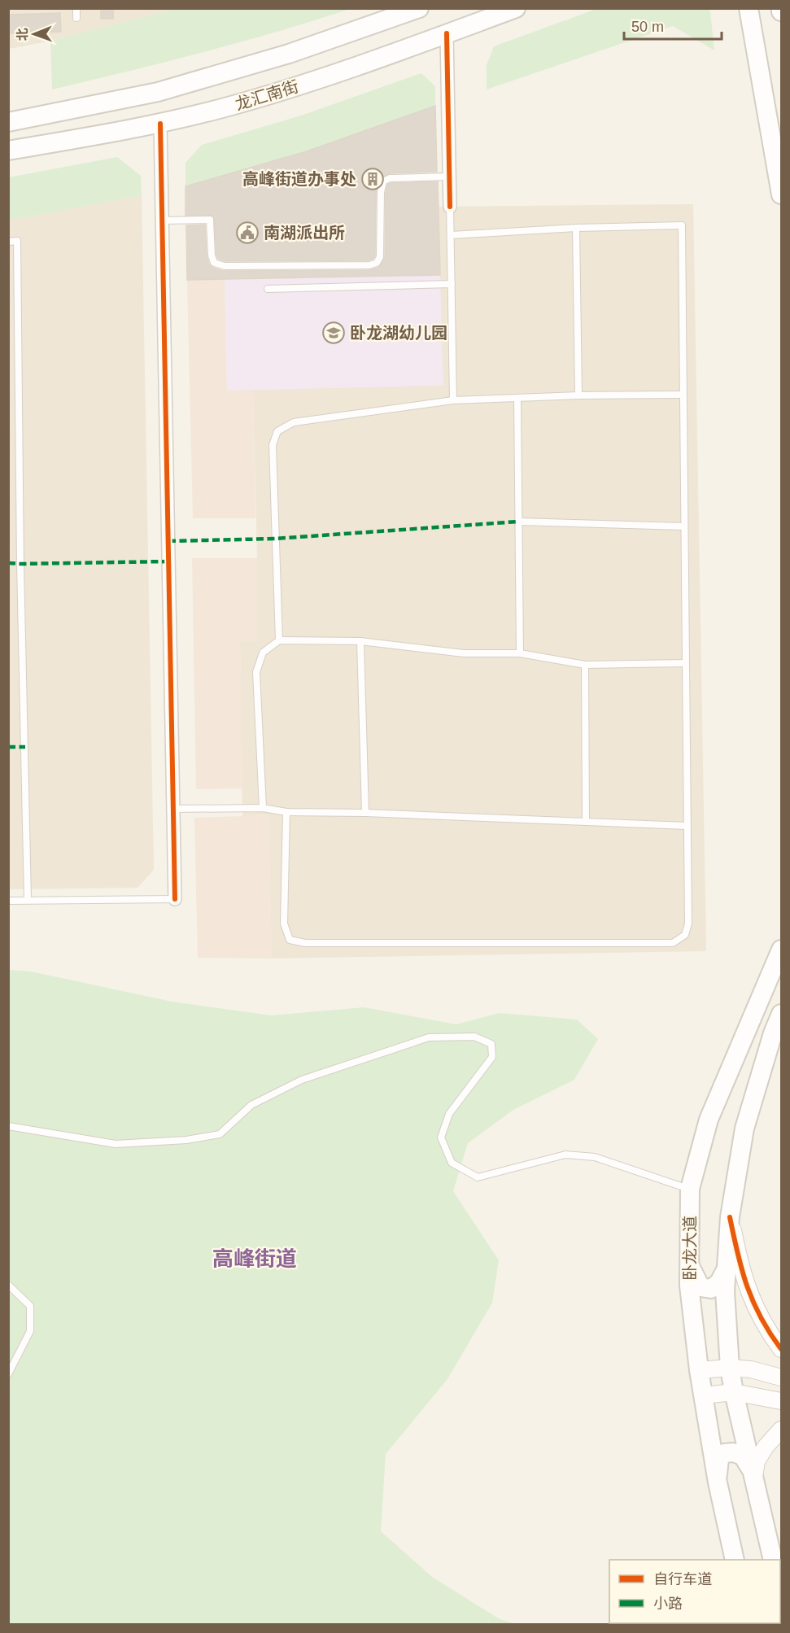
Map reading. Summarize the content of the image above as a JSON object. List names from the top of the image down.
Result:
{
  "streets": {
    "main road": ["龙汇南街", "卧龙大道"]
  },
  "districts": ["高峰街道"],
  "places": {
    "building": ["高峰街道办事处"],
    "public building": ["南湖派出所"],
    "school or university": ["卧龙湖幼儿园"]
  },
  "legend": ["自行车道", "小路"],
  "scale_bar": "50 m",
  "north": "left"
}
